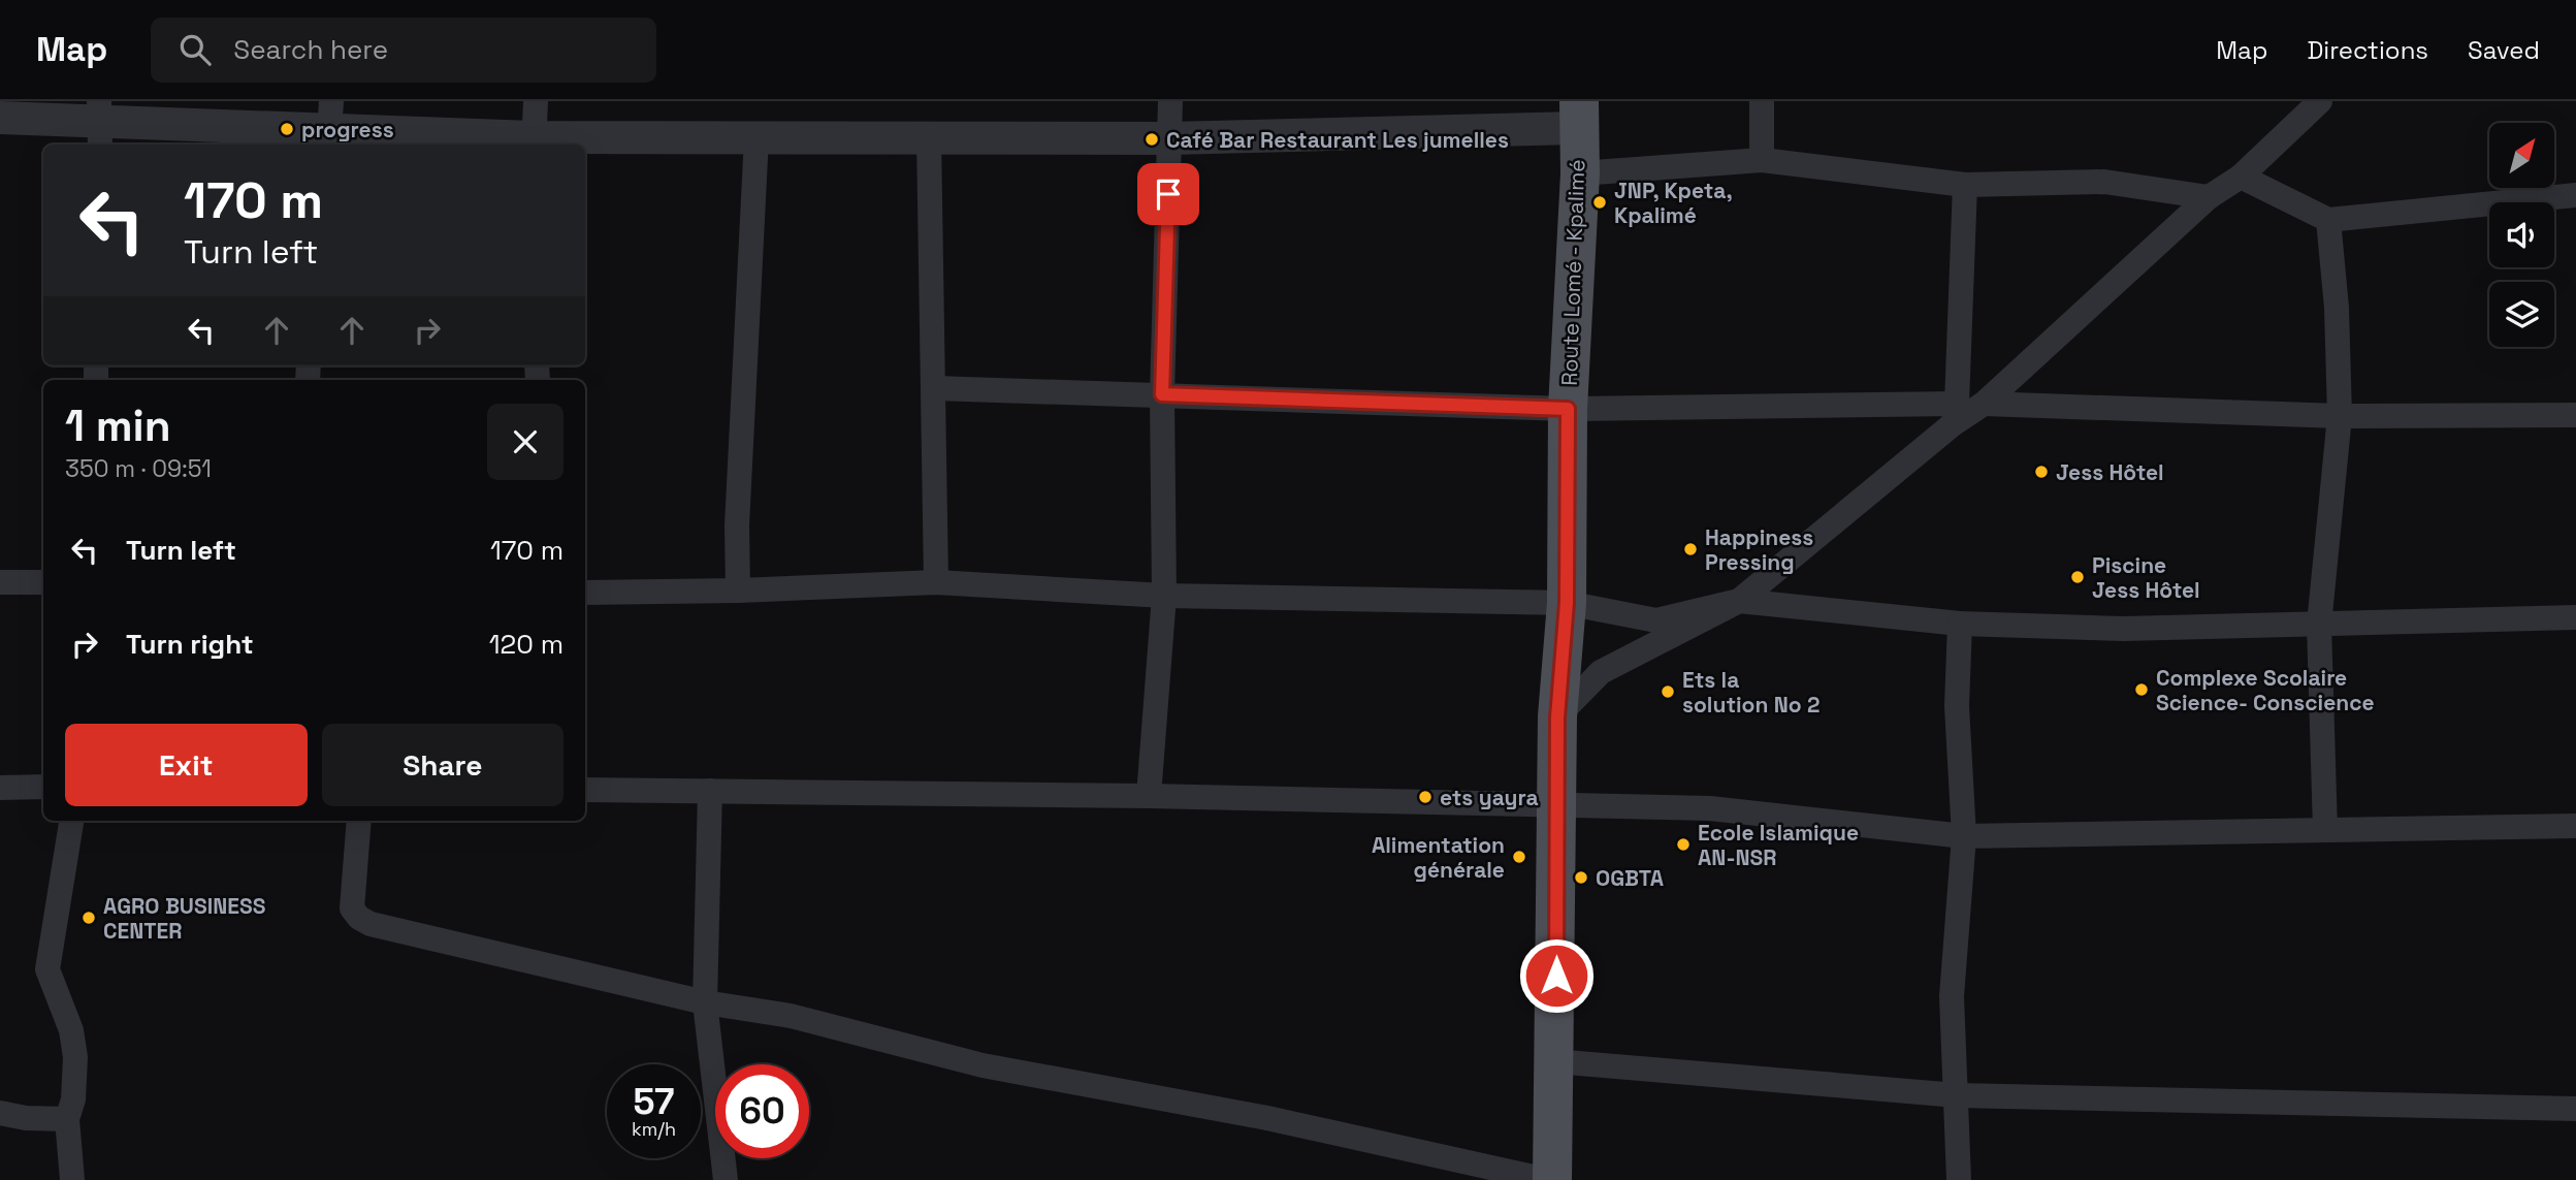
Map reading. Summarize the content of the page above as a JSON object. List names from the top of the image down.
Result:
{
  "streets": {
    "main road": ["Route Lomé - Kpalimé"]
  },
  "places": [
    "progress",
    "Café Bar Restaurant Les jumelles",
    "JNP, Kpeta, Kpalimé",
    "Jess Hôtel",
    "Happiness Pressing",
    "Piscine Jess Hôtel",
    "Complexe Scolaire Science- Conscience",
    "Ets la solution No 2",
    "ets yayra",
    "Ecole Islamique AN-NSR",
    "Alimentation générale",
    "OGBTA",
    "AGRO BUSINESS CENTER"
  ],
  "north": "top right",
  "page": {
    "header": "Map",
    "search": "Search here",
    "nav": ["Map", "Directions", "Saved"],
    "turn": ["170 m", "Turn left"],
    "heading": ["1 min", "350 m · 09:51"],
    "list": [
      {
        "name": "Turn left",
        "value": "170 m"
      },
      {
        "name": "Turn right",
        "value": "120 m"
      }
    ],
    "buttons": ["Exit", "Share"],
    "speed": "57 km/h",
    "limit": "60"
  }
}
